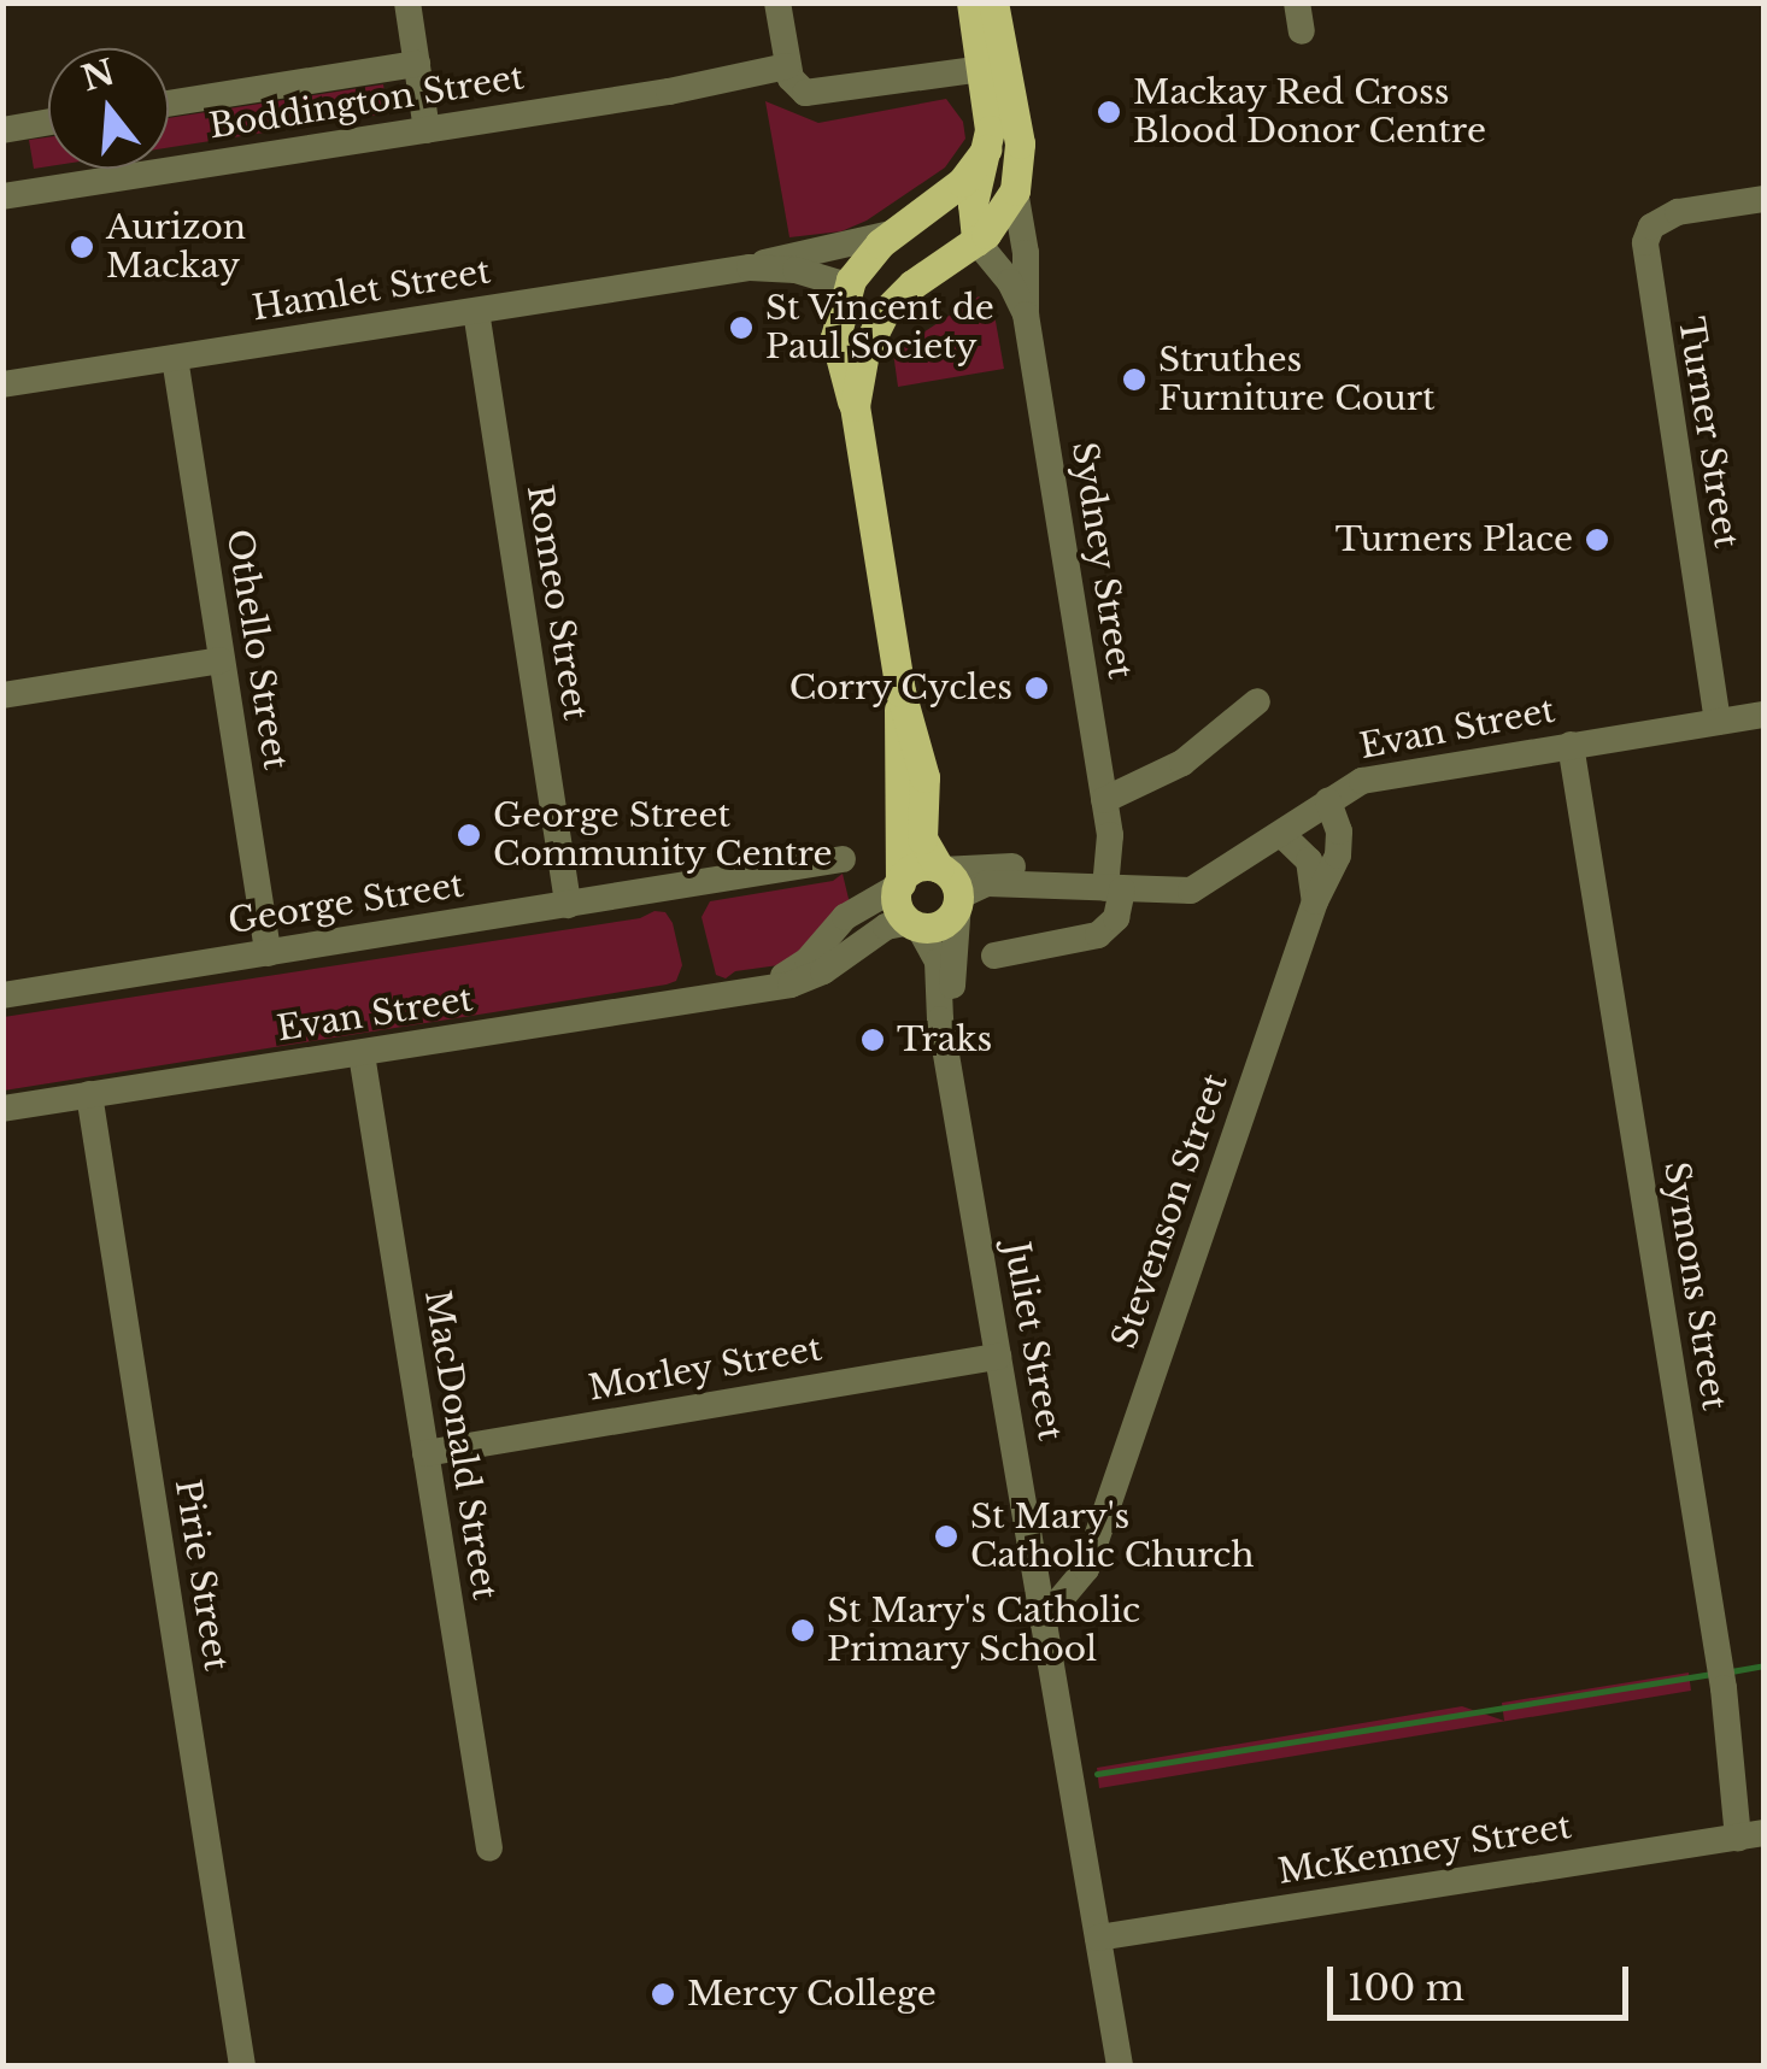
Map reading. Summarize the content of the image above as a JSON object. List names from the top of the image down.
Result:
{
  "streets": {
    "street": [
      "Boddington Street",
      "Hamlet Street",
      "Turner Street",
      "Sydney Street",
      "Romeo Street",
      "Othello Street",
      "Evan Street",
      "George Street",
      "Stevenson Street",
      "Symons Street",
      "Juliet Street",
      "Morley Street",
      "MacDonald Street",
      "Pirie Street",
      "McKenney Street"
    ]
  },
  "crossings": [
    ["Hamlet Street", "Romeo Street"],
    ["Hamlet Street", "Othello Street"],
    ["Turner Street", "Evan Street"],
    ["Sydney Street", "Evan Street"],
    ["Romeo Street", "George Street"],
    ["Othello Street", "George Street"],
    ["Evan Street", "Stevenson Street"],
    ["Evan Street", "Symons Street"],
    ["Evan Street", "Juliet Street"],
    ["Evan Street", "MacDonald Street"],
    ["Evan Street", "Pirie Street"],
    ["Stevenson Street", "Juliet Street"],
    ["Symons Street", "McKenney Street"],
    ["Juliet Street", "Morley Street"],
    ["Juliet Street", "McKenney Street"],
    ["Morley Street", "MacDonald Street"]
  ],
  "places": [
    "Mackay Red Cross Blood Donor Centre",
    "Aurizon Mackay",
    "St Vincent de Paul Society",
    "Struthes Furniture Court",
    "Turners Place",
    "Corry Cycles",
    "George Street Community Centre",
    "Traks",
    "St Mary's Catholic Church",
    "St Mary's Catholic Primary School",
    "Mercy College"
  ],
  "scale_bar": "100 m",
  "north": "top"
}
